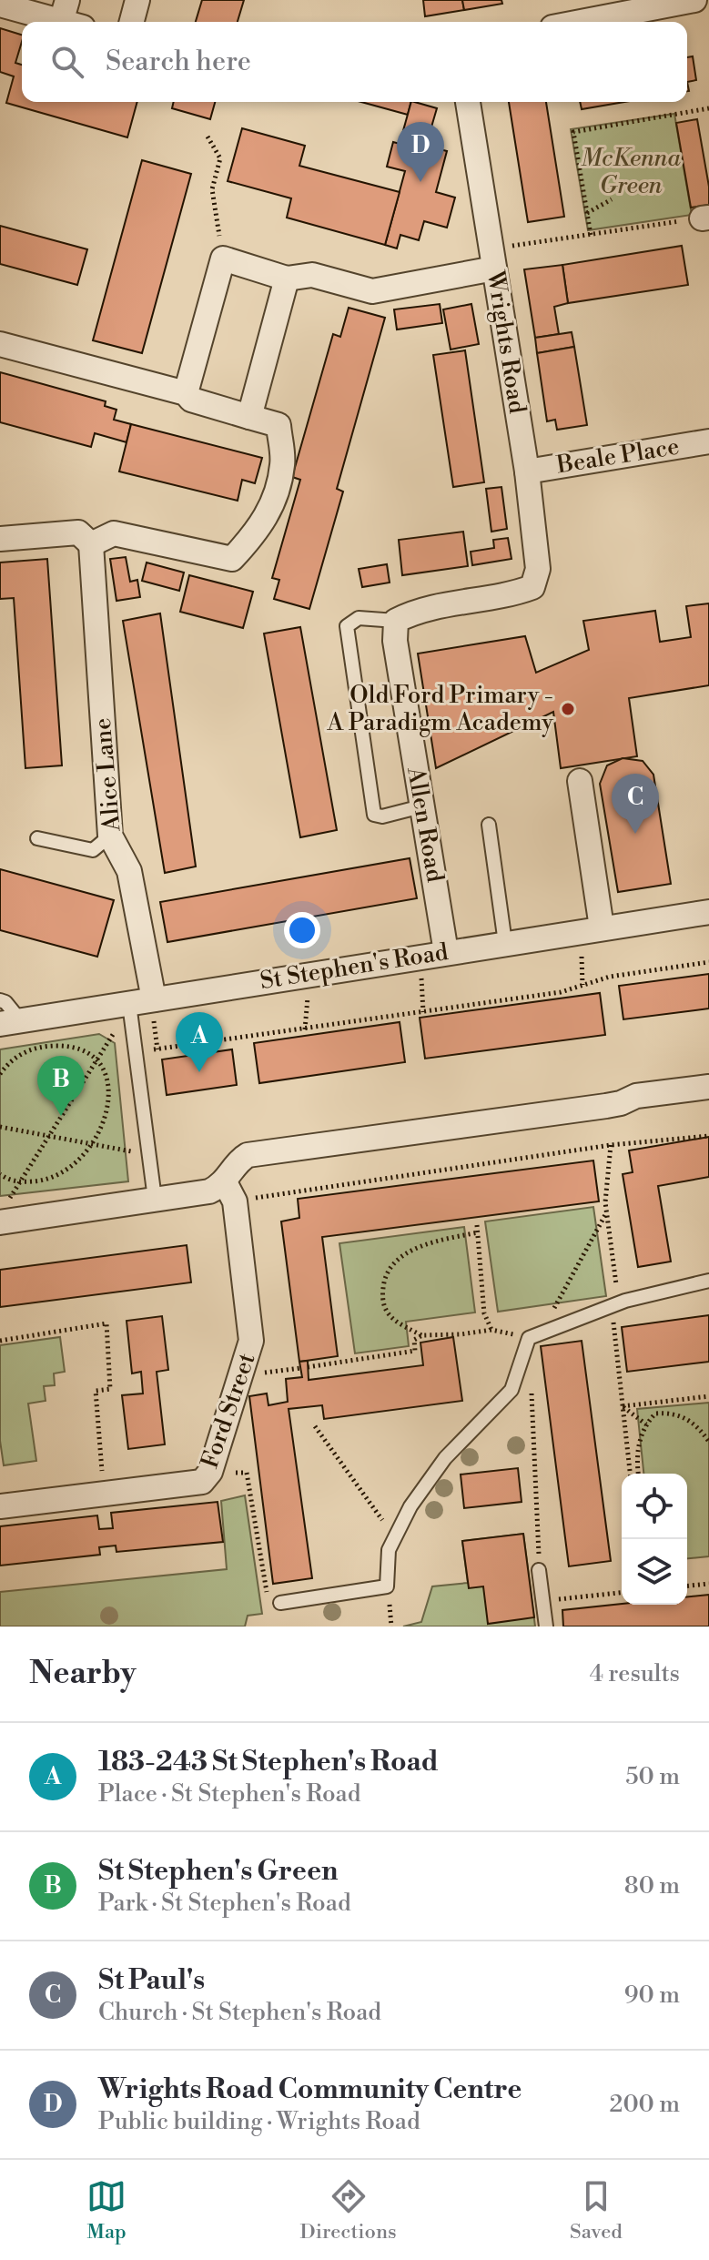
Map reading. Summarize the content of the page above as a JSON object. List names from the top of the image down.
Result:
{
  "streets": {
    "street": [
      "Wrights Road",
      "Beale Place",
      "Alice Lane",
      "Allen Road",
      "St Stephen's Road",
      "Ford Street"
    ]
  },
  "crossings": [
    ["Wrights Road", "Beale Place"],
    ["Wrights Road", "Allen Road"],
    ["Alice Lane", "St Stephen's Road"],
    ["Allen Road", "St Stephen's Road"]
  ],
  "parks": ["McKenna Green"],
  "places": ["Old Ford Primary - A Paradigm Academy"],
  "page": {
    "search": "Search here",
    "pins": [
      "D",
      "C",
      "A",
      "B"
    ],
    "heading": ["Nearby", "4 results"],
    "list": [
      {
        "mark": "A",
        "name": "183-243 St Stephen's Road",
        "note": "Place · St Stephen's Road",
        "value": "50 m"
      },
      {
        "mark": "B",
        "name": "St Stephen's Green",
        "note": "Park · St Stephen's Road",
        "value": "80 m"
      },
      {
        "mark": "C",
        "name": "St Paul's",
        "note": "Church · St Stephen's Road",
        "value": "90 m"
      },
      {
        "mark": "D",
        "name": "Wrights Road Community Centre",
        "note": "Public building · Wrights Road",
        "value": "200 m"
      }
    ],
    "nav": ["Map", "Directions", "Saved"]
  }
}
